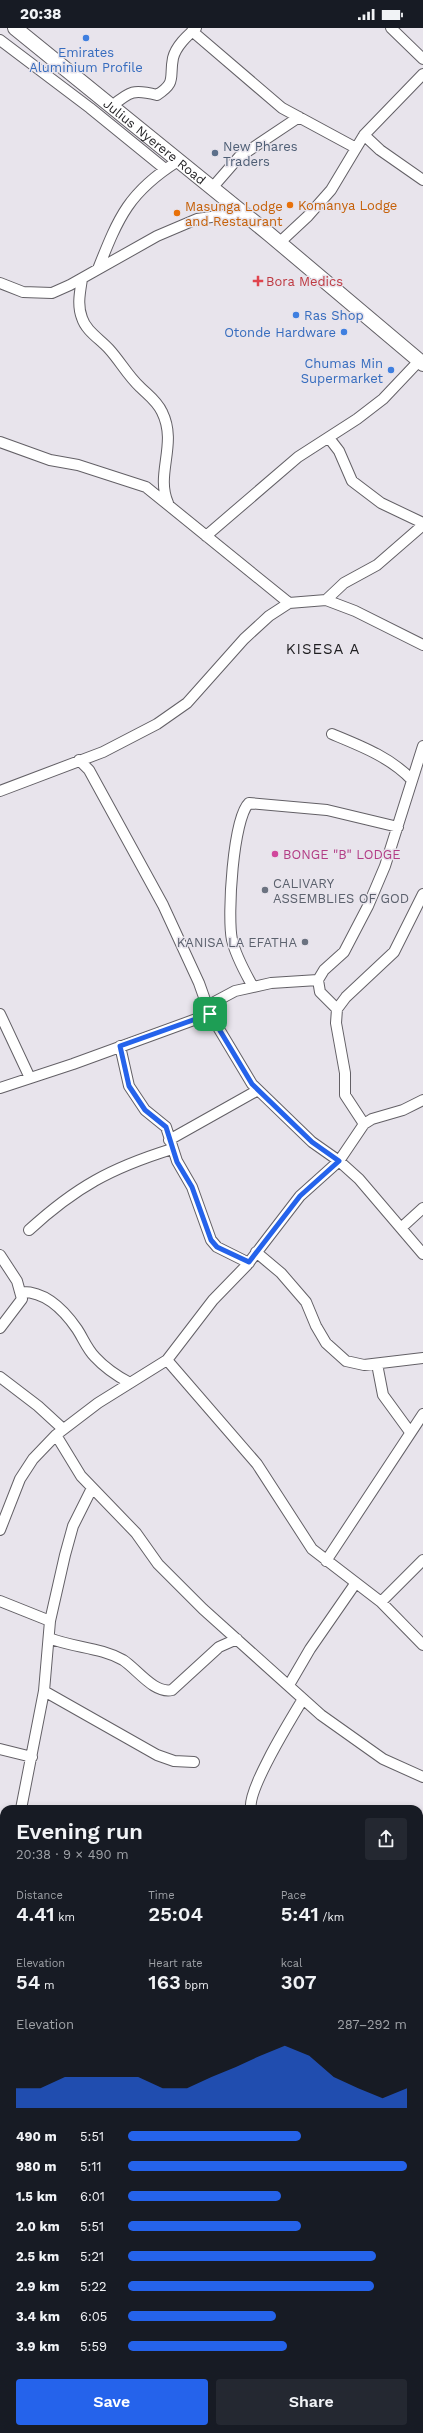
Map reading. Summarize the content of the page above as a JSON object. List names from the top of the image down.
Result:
{
  "streets": {
    "highway": ["Julius Nyerere Road"]
  },
  "districts": ["KISESA A"],
  "places": {
    "other": [
      "Emirates Aluminium Profile",
      "New Phares Traders",
      "Komanya Lodge",
      "Masunga Lodge and Restaurant",
      "Ras Shop",
      "Otonde Hardware",
      "Chumas Min Supermarket",
      "BONGE \"B\" LODGE",
      "CALIVARY ASSEMBLIES OF GOD",
      "KANISA LA EFATHA"
    ],
    "health": ["Bora Medics"]
  },
  "page": {
    "status": "20:38",
    "heading": ["Evening run", "20:38 · 9 × 490 m"],
    "stats": [
      ["Distance", "4.41 km"],
      ["Time", "25:04"],
      ["Pace", "5:41 /km"],
      ["Elevation", "54 m"],
      ["Heart rate", "163 bpm"],
      ["kcal", "307"]
    ],
    "chart": ["Elevation", "287–292 m"],
    "list": [
      {
        "name": "490 m",
        "note": "5:51"
      },
      {
        "name": "980 m",
        "note": "5:11"
      },
      {
        "name": "1.5 km",
        "note": "6:01"
      },
      {
        "name": "2.0 km",
        "note": "5:51"
      },
      {
        "name": "2.5 km",
        "note": "5:21"
      },
      {
        "name": "2.9 km",
        "note": "5:22"
      },
      {
        "name": "3.4 km",
        "note": "6:05"
      },
      {
        "name": "3.9 km",
        "note": "5:59"
      }
    ],
    "buttons": ["Save", "Share"]
  }
}
